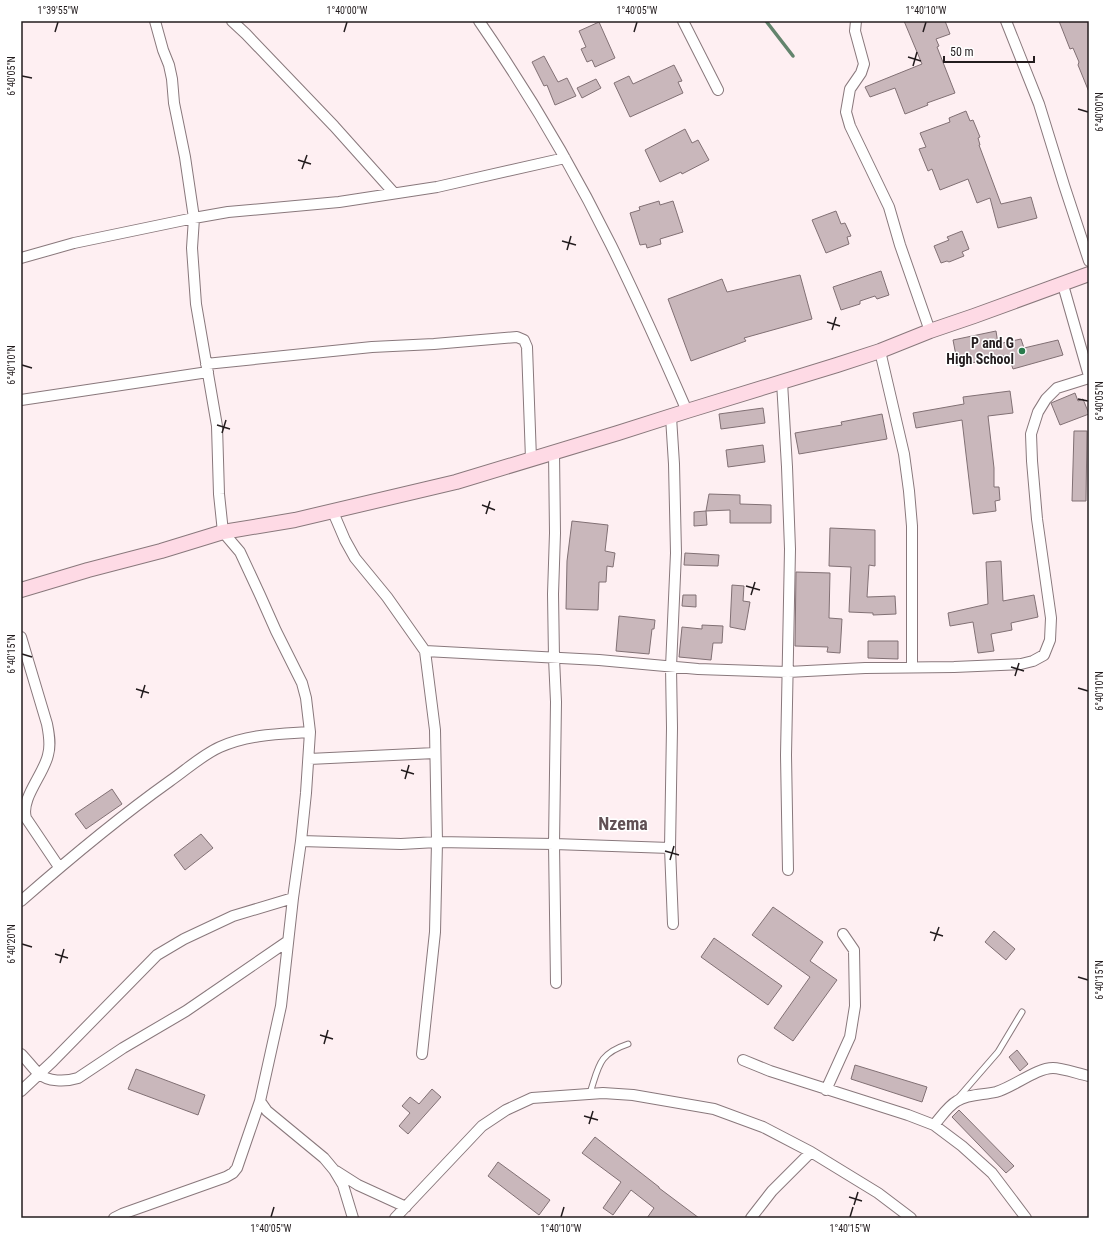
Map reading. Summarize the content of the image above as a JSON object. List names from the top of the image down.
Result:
{
  "districts": ["Nzema"],
  "places": ["P and G High School"],
  "scale_bar": "50 m",
  "coordinates": [
    "1°39'55\"W",
    "1°40'00\"W",
    "1°40'05\"W",
    "1°40'10\"W",
    "6°40'05\"N",
    "6°40'00\"N",
    "6°40'10\"N",
    "6°40'15\"N",
    "6°40'20\"N",
    "1°40'15\"W"
  ]
}
